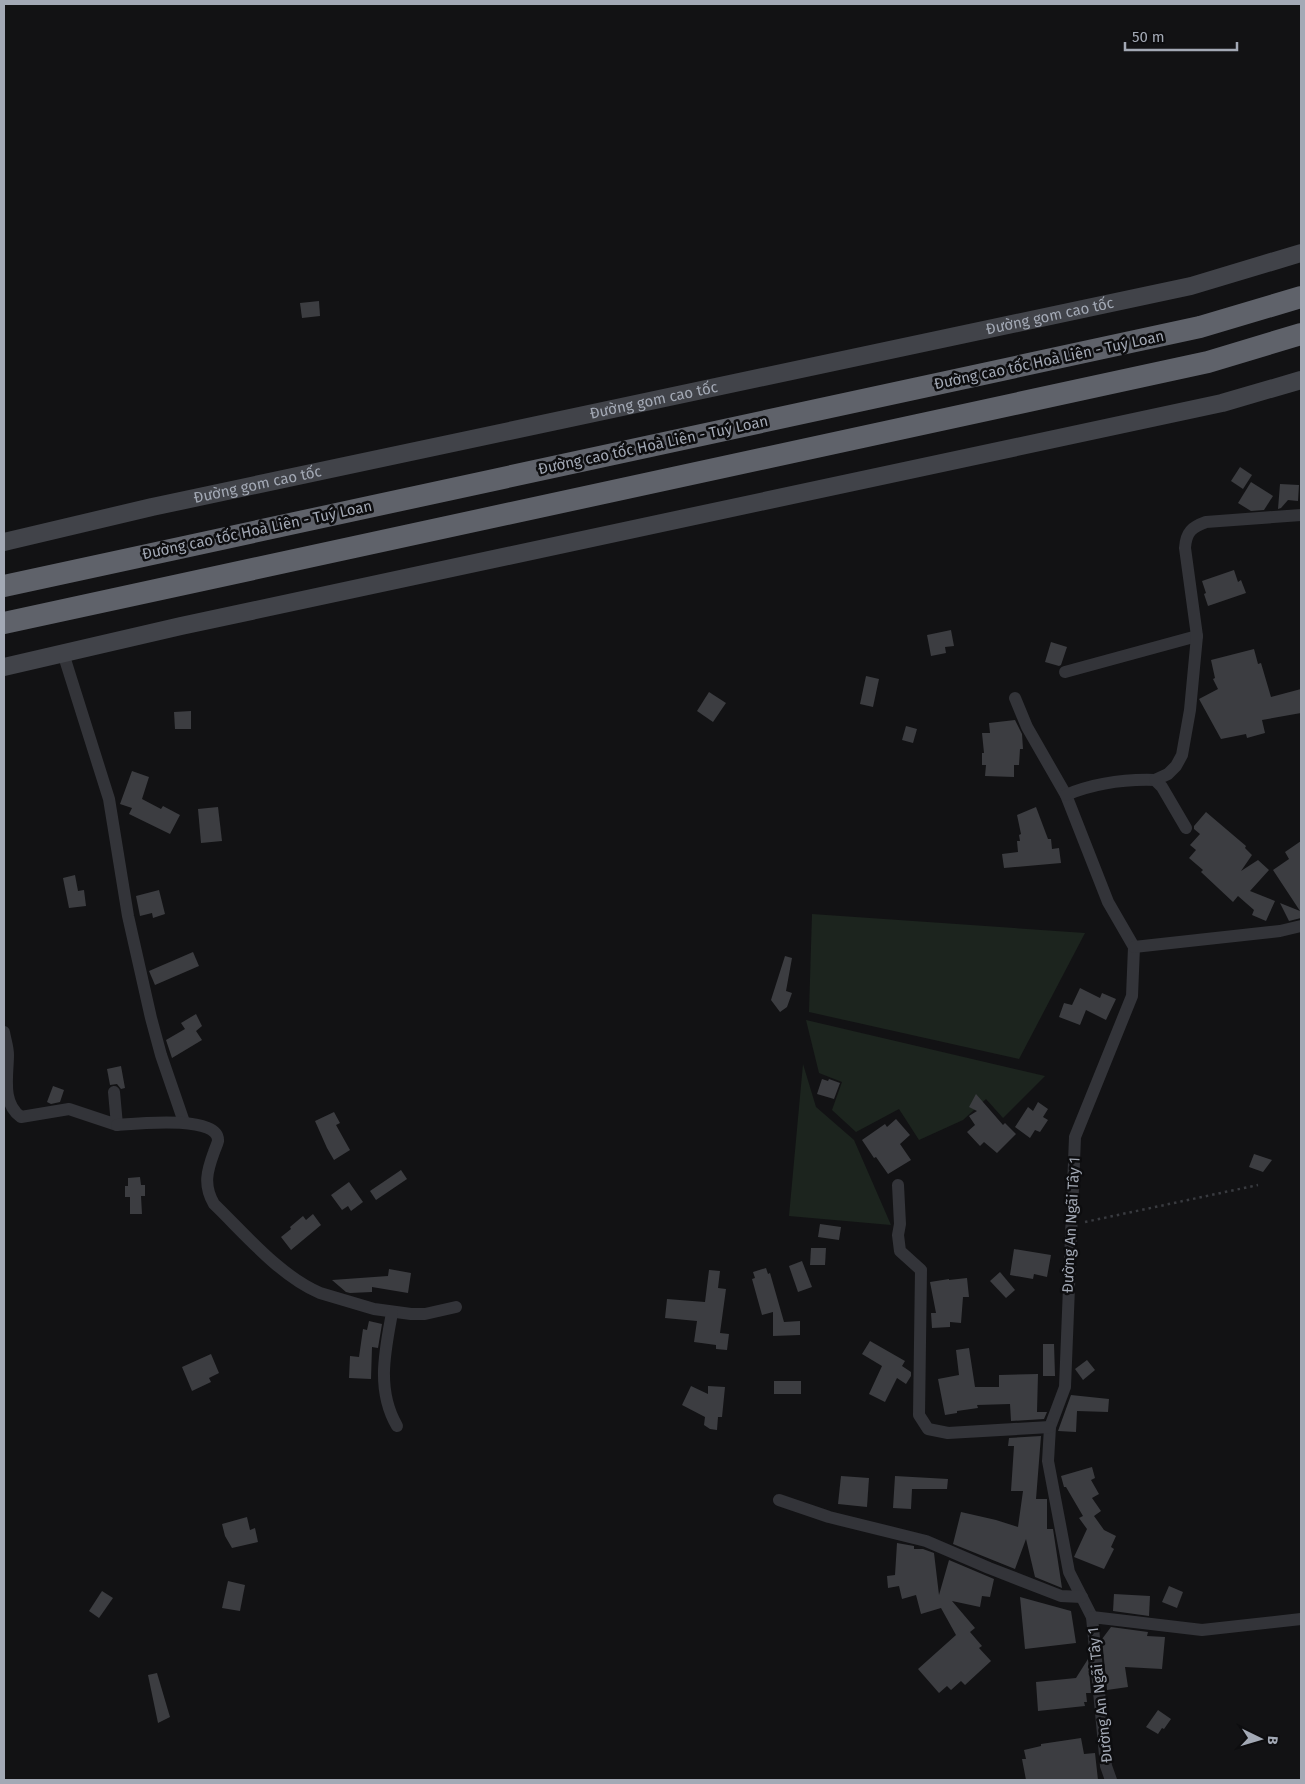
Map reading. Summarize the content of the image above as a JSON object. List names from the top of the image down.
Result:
{
  "streets": {
    "highway": ["Đường cao tốc Hoà Liên - Tuý Loan"],
    "main road": ["Đường gom cao tốc"],
    "street": ["Đường An Ngãi Tây 1"]
  },
  "scale_bar": "50 m",
  "north": "right"
}
